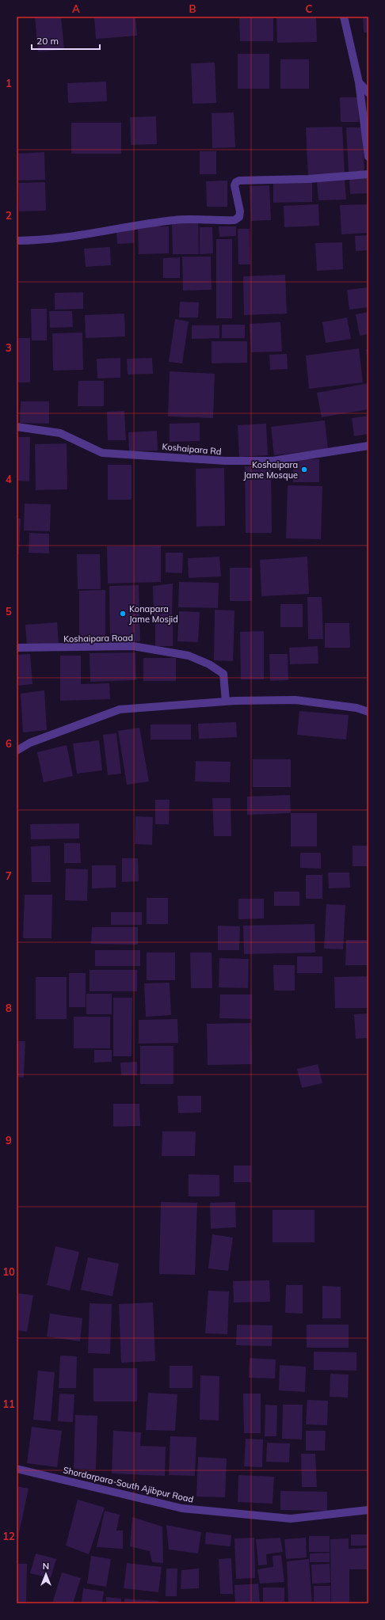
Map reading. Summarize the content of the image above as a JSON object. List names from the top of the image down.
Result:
{
  "streets": {
    "street": ["Koshaipara Rd", "Koshaipara Road", "Shordarpara-South Ajibpur Road"]
  },
  "places": ["Koshaipara Jame Mosque", "Konapara Jame Mosjid"],
  "scale_bar": "20 m",
  "north": "top",
  "grid": {
    "columns": ["A", "B", "C"],
    "rows": [
      "1",
      "2",
      "3",
      "4",
      "5",
      "6",
      "7",
      "8",
      "9",
      "10",
      "11",
      "12"
    ]
  }
}
